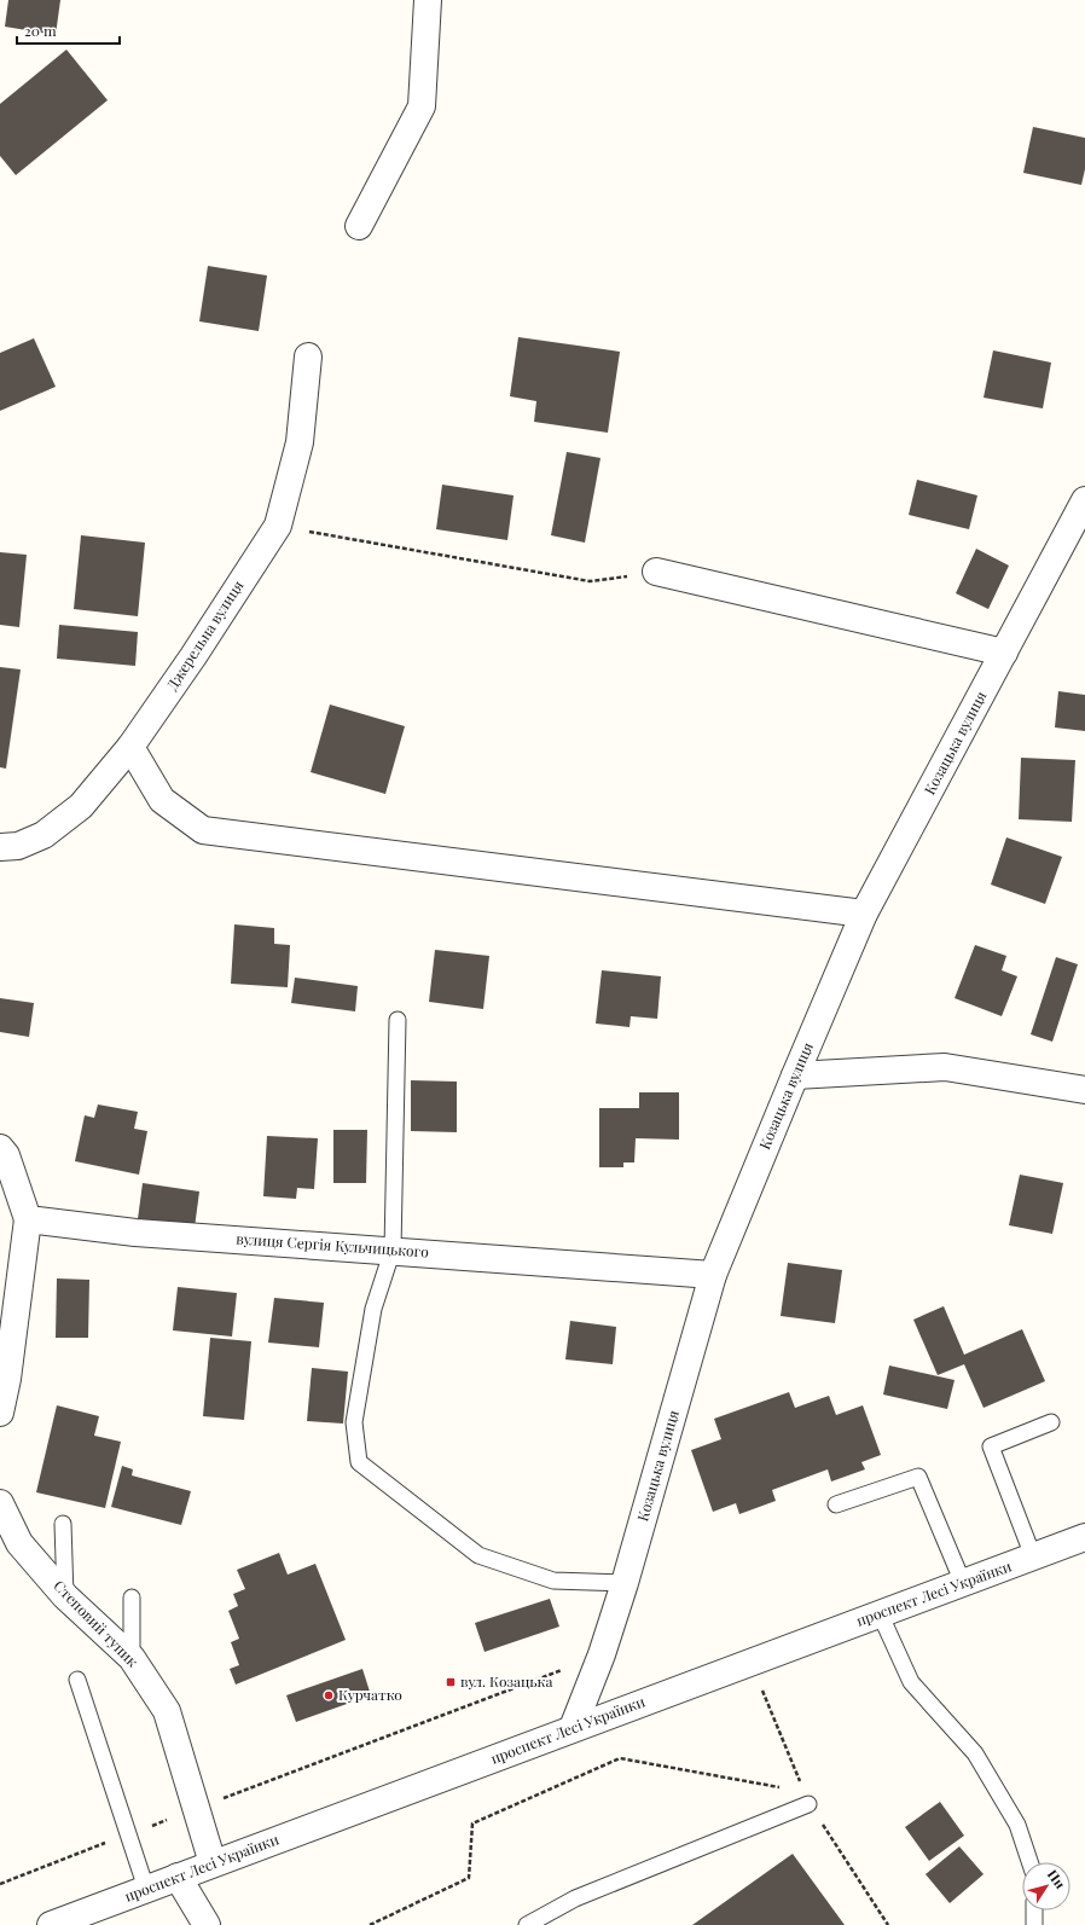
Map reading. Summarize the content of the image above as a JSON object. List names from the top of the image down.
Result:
{
  "streets": {
    "street": [
      "Джерельна вулиця",
      "Козацька вулиця",
      "вулиця Сергія Кульчицького",
      "проспект Лесі Українки",
      "Степовий тупик"
    ]
  },
  "crossings": [
    ["Козацька вулиця", "вулиця Сергія Кульчицького"],
    ["Козацька вулиця", "проспект Лесі Українки"],
    ["проспект Лесі Українки", "Степовий тупик"]
  ],
  "places": {
    "transit": ["вул. Козацька"],
    "other": ["Курчатко"]
  },
  "scale_bar": "20 m",
  "north": "top right"
}
